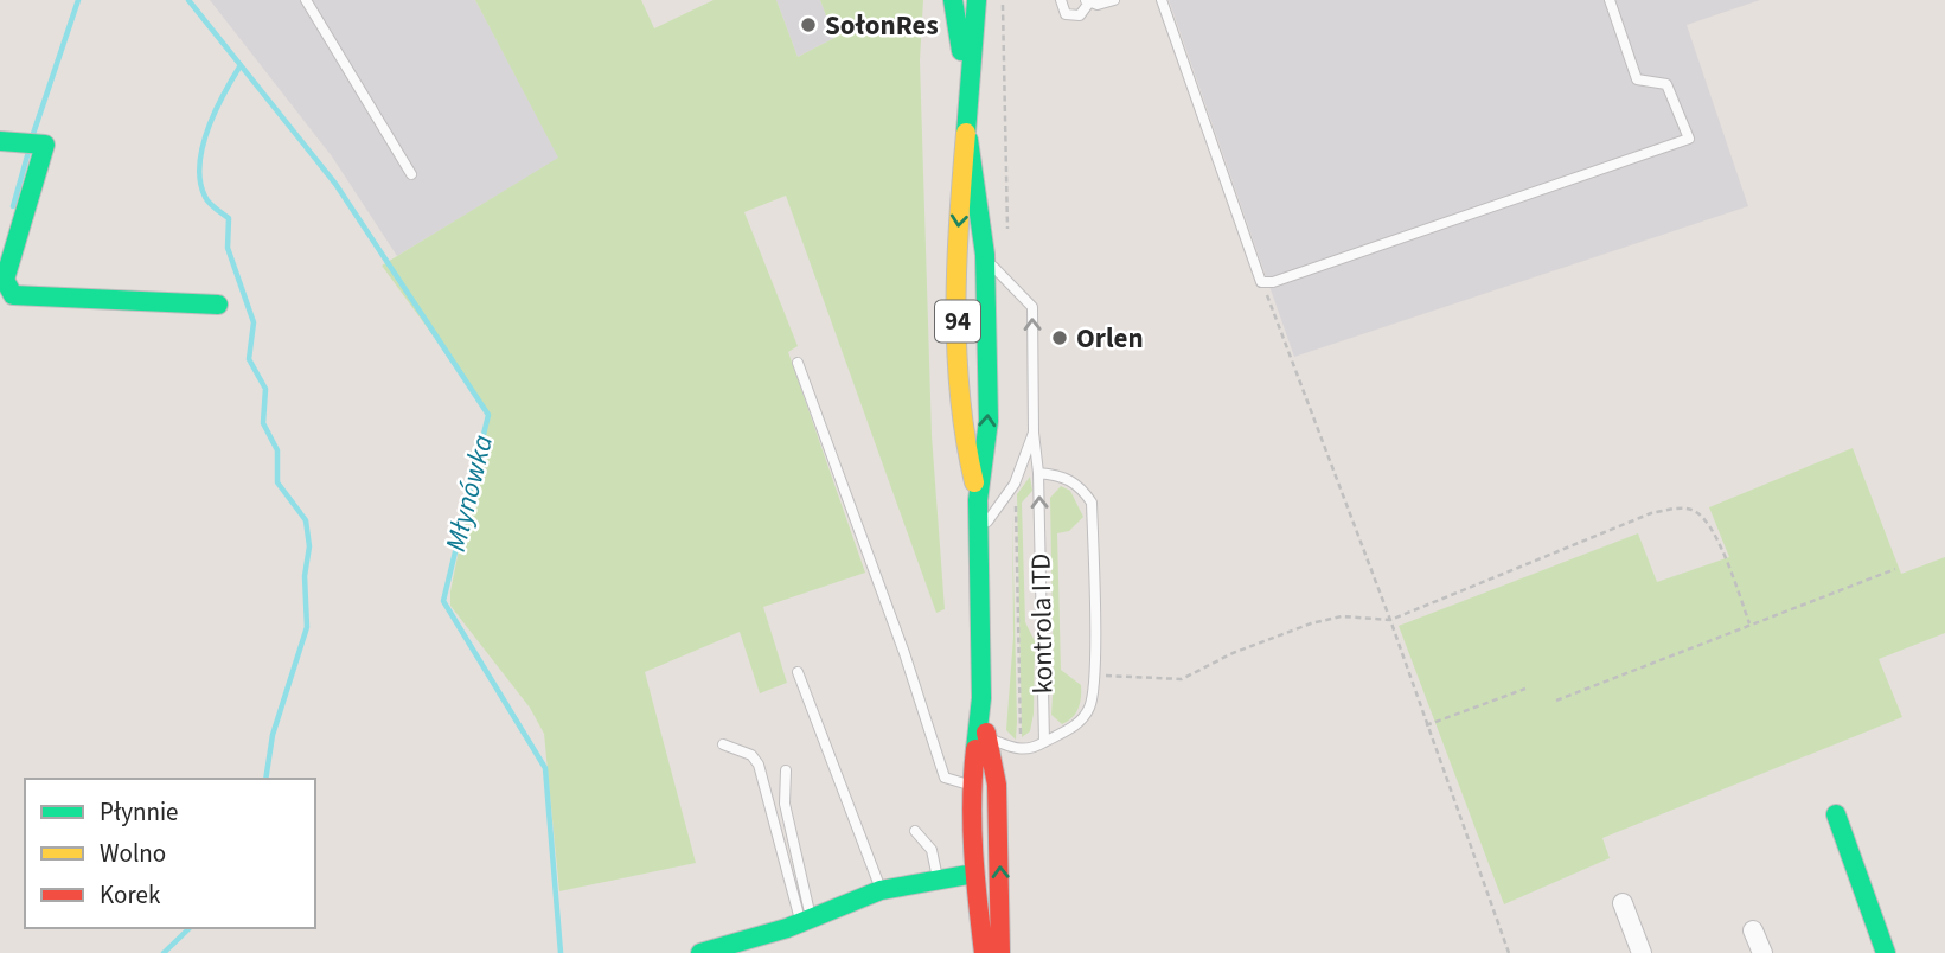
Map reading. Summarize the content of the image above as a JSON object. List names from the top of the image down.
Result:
{
  "streets": {
    "main road": ["94"],
    "lane": ["kontrola ITD"]
  },
  "one_way": ["kontrola ITD"],
  "water": ["Młynówka"],
  "places": ["SołonRes", "Orlen"],
  "legend": ["Płynnie", "Wolno", "Korek"]
}
